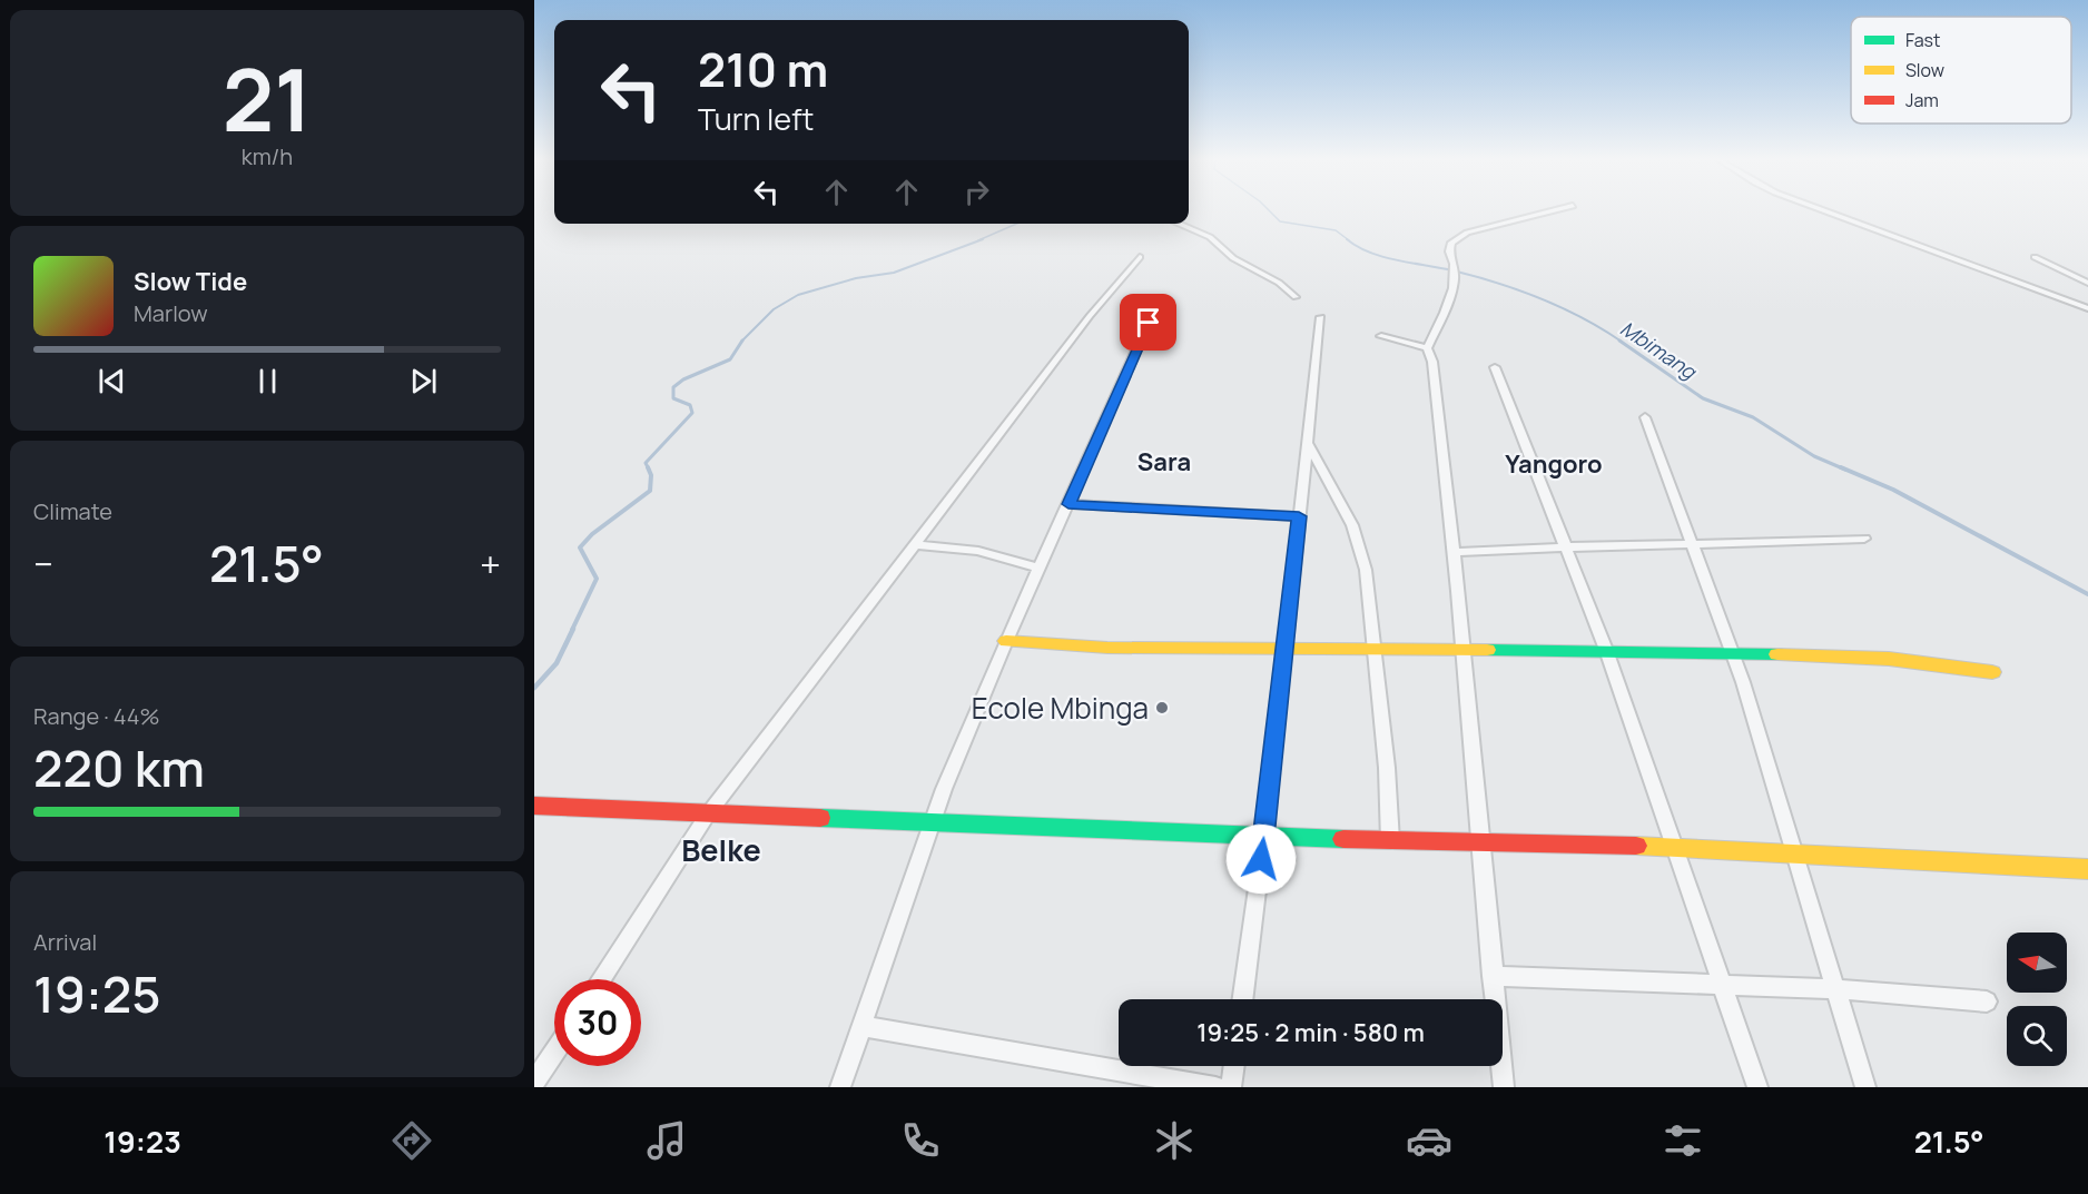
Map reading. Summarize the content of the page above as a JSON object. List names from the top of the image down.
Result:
{
  "districts": ["Sara", "Yangoro", "Belke"],
  "water": ["Mbimang"],
  "places": ["Ecole Mbinga"],
  "legend": ["Fast", "Slow", "Jam"],
  "north": "left",
  "page": {
    "tile": [
      ["21", "km/h"],
      "Climate",
      ["Range · 44%", "220 km"],
      ["Arrival", "19:25"]
    ],
    "turn": ["210 m", "Turn left"],
    "song": ["Slow Tide", "Marlow"],
    "heat": ["−", "21.5°", "+"],
    "limit": "30",
    "trip": "19:25 · 2 min · 580 m",
    "tabs": ["19:23", "21.5°"]
  }
}
